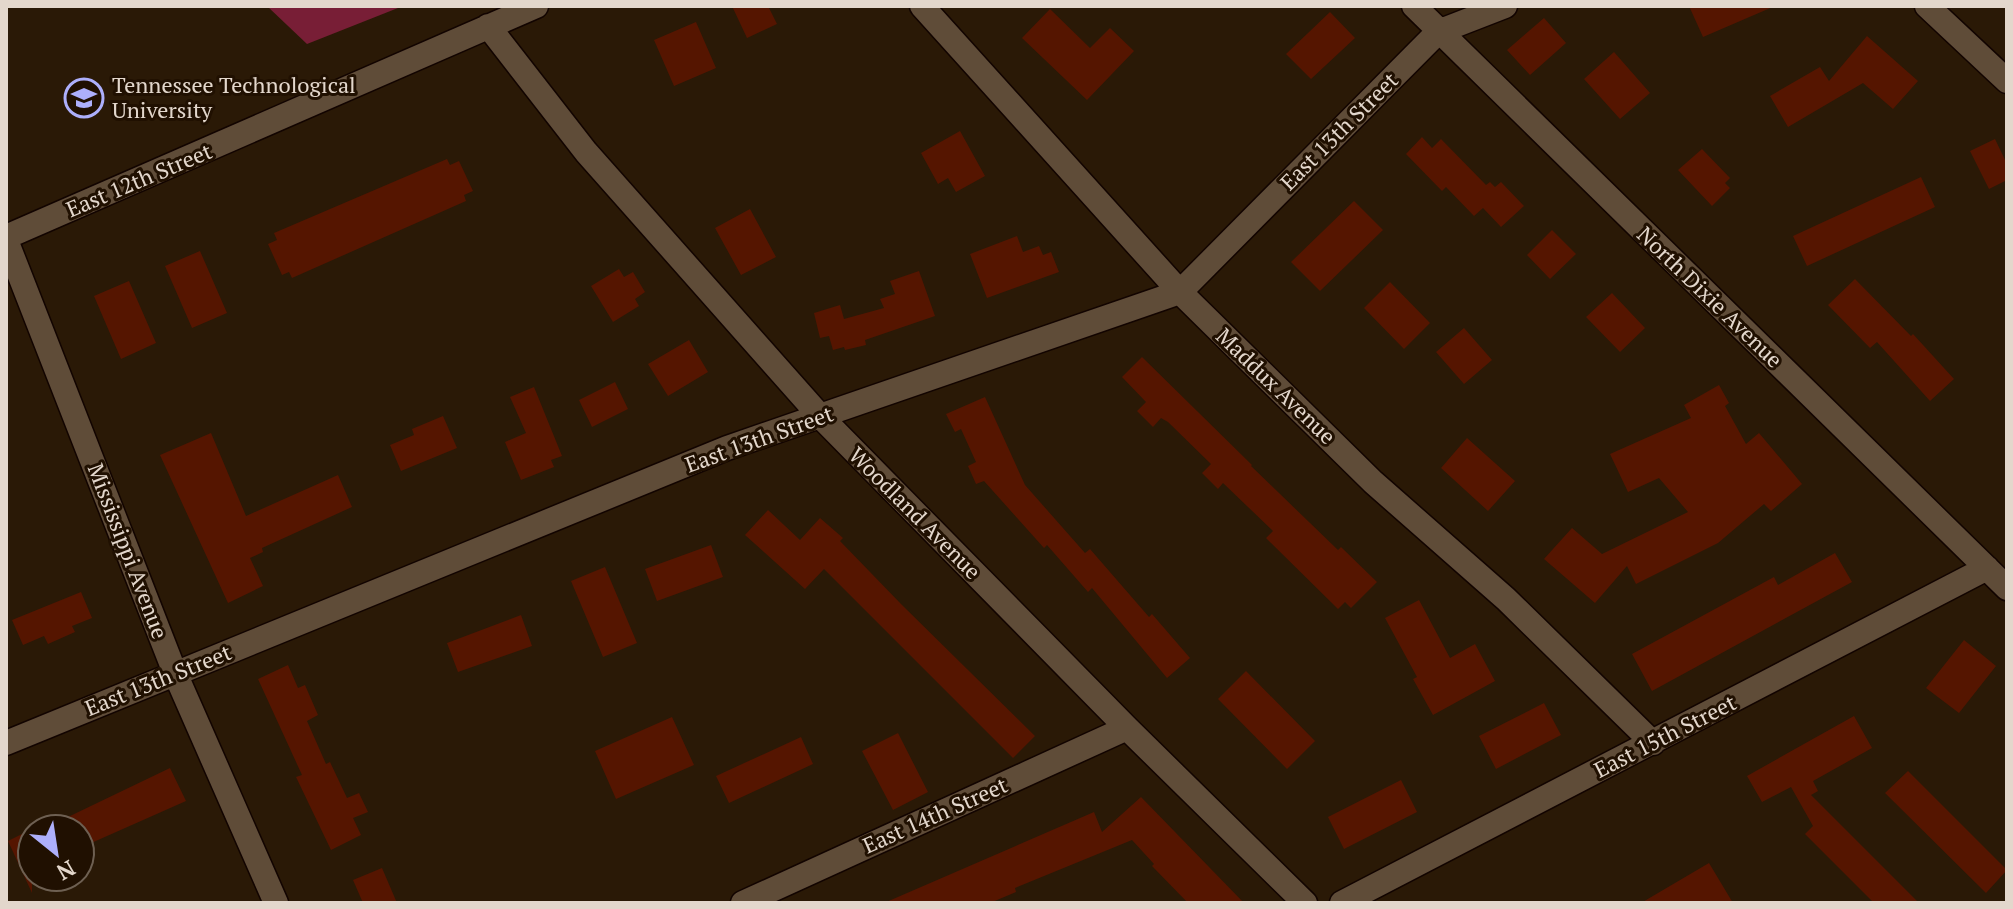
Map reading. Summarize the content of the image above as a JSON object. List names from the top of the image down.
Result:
{
  "streets": {
    "street": [
      "East 13th Street",
      "East 12th Street",
      "North Dixie Avenue",
      "Maddux Avenue",
      "Woodland Avenue",
      "Mississippi Avenue",
      "East 15th Street",
      "East 14th Street"
    ]
  },
  "crossings": [
    ["East 13th Street", "North Dixie Avenue"],
    ["East 13th Street", "Maddux Avenue"],
    ["East 13th Street", "Woodland Avenue"],
    ["East 13th Street", "Mississippi Avenue"],
    ["East 12th Street", "Woodland Avenue"],
    ["East 12th Street", "Mississippi Avenue"],
    ["North Dixie Avenue", "East 15th Street"],
    ["Maddux Avenue", "East 15th Street"],
    ["Woodland Avenue", "East 14th Street"]
  ],
  "places": {
    "school or university": ["Tennessee Technological University"]
  },
  "north": "bottom right"
}
